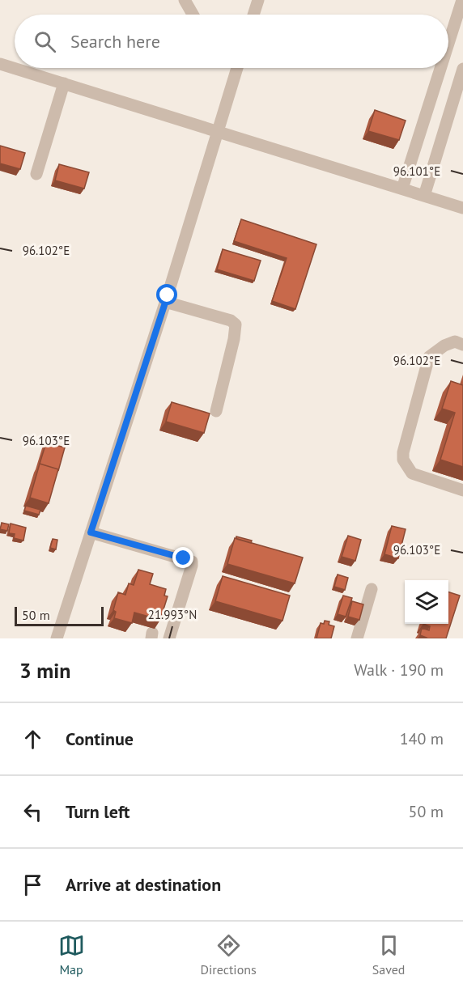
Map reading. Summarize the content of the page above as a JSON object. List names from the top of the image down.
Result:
{
  "scale_bar": "50 m",
  "page": {
    "search": "Search here",
    "scale": "50 m",
    "heading": ["3 min", "Walk · 190 m"],
    "list": [
      ["Continue", "140 m"],
      ["Turn left", "50 m"],
      "Arrive at destination"
    ],
    "nav": ["Map", "Directions", "Saved"]
  },
  "coordinates": [
    "96.101°E",
    "96.102°E",
    "96.103°E",
    "21.993°N"
  ]
}
